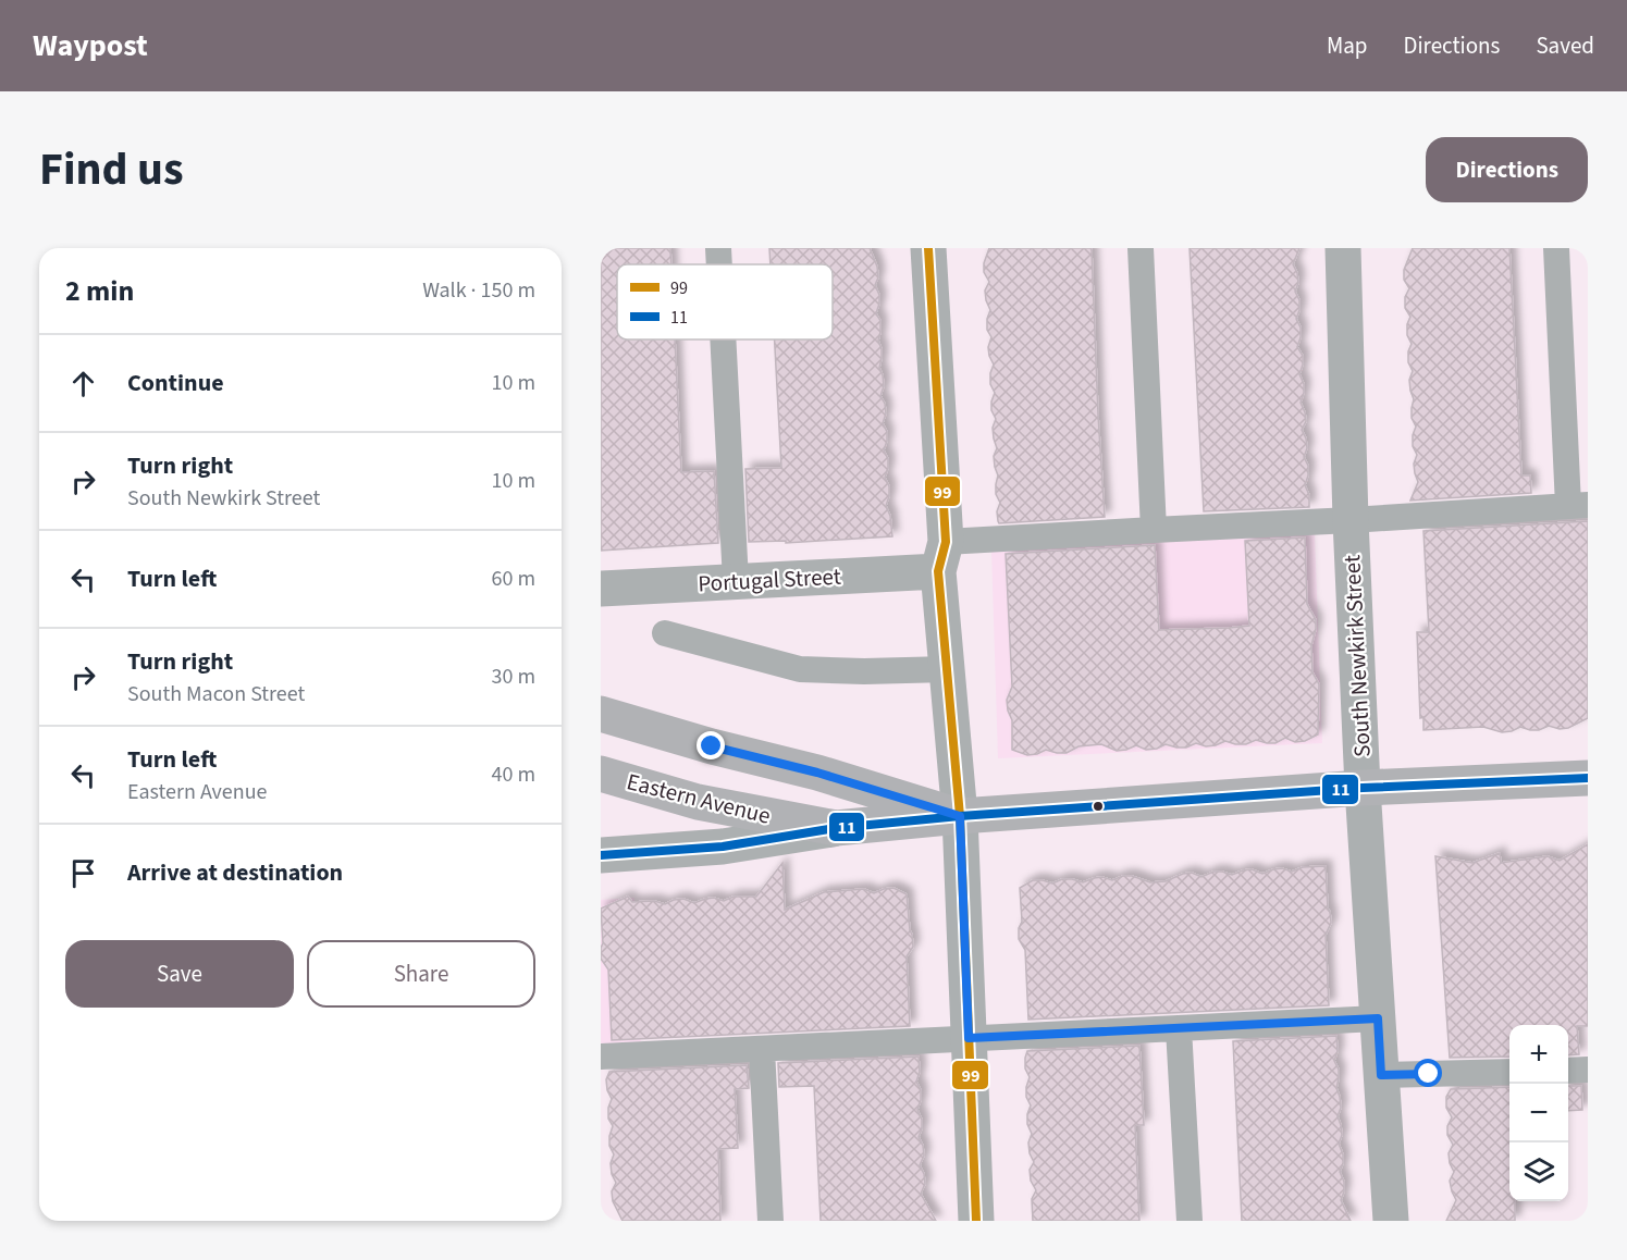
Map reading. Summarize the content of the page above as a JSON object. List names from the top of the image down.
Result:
{
  "streets": {
    "main road": ["Eastern Avenue"],
    "street": ["Portugal Street", "South Newkirk Street"]
  },
  "crossings": [
    ["South Newkirk Street", "Eastern Avenue"]
  ],
  "lines": ["transit line 99", "transit line 11"],
  "legend": ["99", "11"],
  "page": {
    "header": "Waypost",
    "nav": ["Map", "Directions", "Saved"],
    "title": "Find us",
    "buttons": [
      "Directions",
      ["Save", "Share"]
    ],
    "heading": ["2 min", "Walk · 150 m"],
    "list": [
      ["Continue", "10 m"],
      ["Turn right", "South Newkirk Street", "10 m"],
      ["Turn left", "60 m"],
      ["Turn right", "South Macon Street", "30 m"],
      ["Turn left", "Eastern Avenue", "40 m"],
      "Arrive at destination"
    ],
    "map_buttons": ["+", "−"]
  }
}
